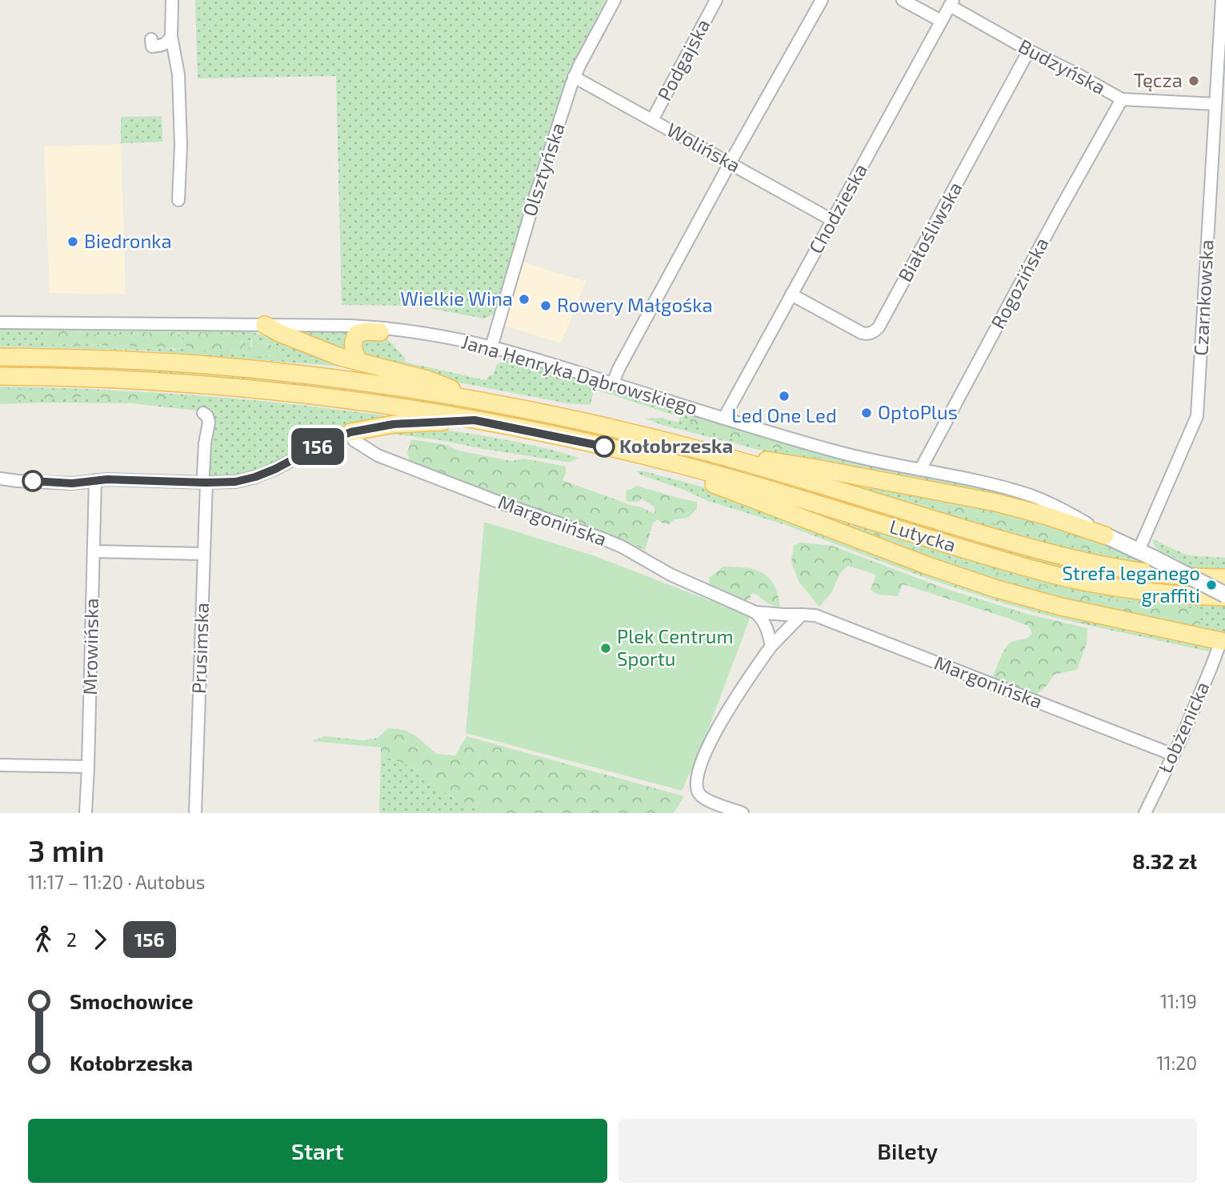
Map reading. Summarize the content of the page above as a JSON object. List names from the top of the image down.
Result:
{
  "streets": {
    "main road": ["Jana Henryka Dąbrowskiego", "Lutycka"],
    "street": [
      "Podgajska",
      "Budzyńska",
      "Wolińska",
      "Olsztyńska",
      "Chodzieska",
      "Białośliwska",
      "Rogozińska",
      "Czarnkowska",
      "Margonińska",
      "Mrowińska",
      "Prusimska",
      "Łobżenicka"
    ]
  },
  "crossings": [
    ["Podgajska", "Wolińska"],
    ["Budzyńska", "Chodzieska"],
    ["Budzyńska", "Białośliwska"],
    ["Budzyńska", "Rogozińska"],
    ["Budzyńska", "Czarnkowska"],
    ["Wolińska", "Olsztyńska"],
    ["Wolińska", "Chodzieska"],
    ["Olsztyńska", "Jana Henryka Dąbrowskiego"],
    ["Chodzieska", "Białośliwska"],
    ["Chodzieska", "Jana Henryka Dąbrowskiego"],
    ["Rogozińska", "Jana Henryka Dąbrowskiego"],
    ["Jana Henryka Dąbrowskiego", "Lutycka"],
    ["Margonińska", "Łobżenicka"]
  ],
  "places": [
    "Tęcza",
    "Biedronka",
    "Wielkie Wina",
    "Rowery Małgośka",
    "Led One Led",
    "OptoPlus",
    "Kołobrzeska",
    "Strefa leganego graffiti",
    "Plek Centrum Sportu"
  ],
  "lines": ["bus line 156"],
  "page": {
    "on_map": "156",
    "heading": ["3 min", "11:17 – 11:20 · Autobus", "8.32 zł"],
    "legs": ["2", "156"],
    "list": [
      {
        "name": "Smochowice",
        "value": "11:19"
      },
      {
        "name": "Kołobrzeska",
        "value": "11:20"
      }
    ],
    "buttons": ["Start", "Bilety"]
  }
}
